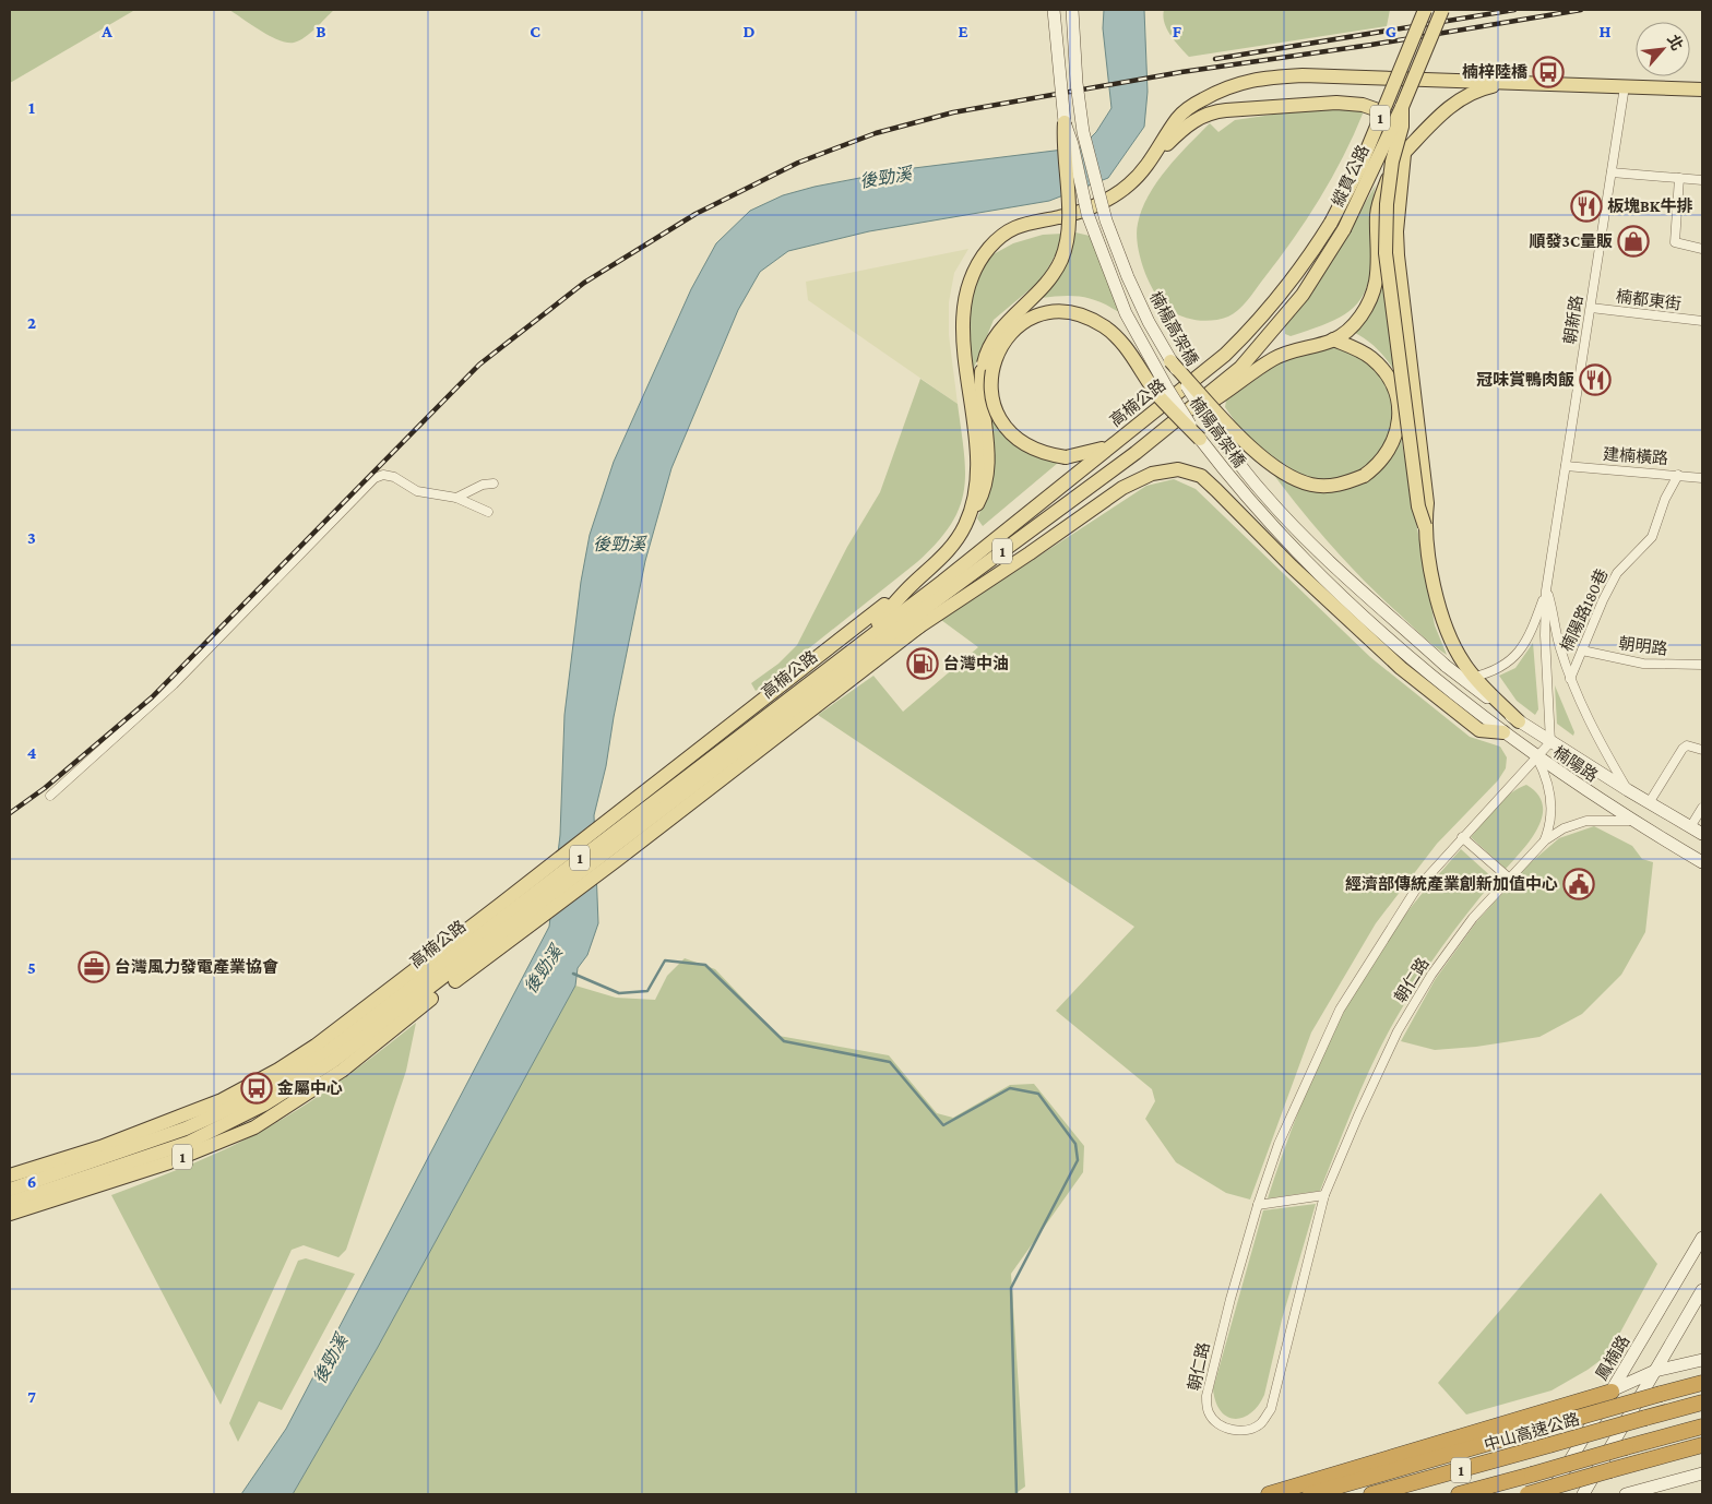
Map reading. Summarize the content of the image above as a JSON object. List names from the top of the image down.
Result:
{
  "streets": {
    "highway": ["1", "中山高速公路"],
    "main road": ["縱貫公路", "高楠公路"],
    "street": [
      "楠都東街",
      "朝新路",
      "楠楊高架橋",
      "楠陽高架橋",
      "建楠橫路",
      "楠陽路180巷",
      "朝明路",
      "楠陽路",
      "朝仁路",
      "鳳楠路"
    ]
  },
  "crossings": [
    ["1", "縱貫公路"],
    ["縱貫公路", "高楠公路"],
    ["楠都東街", "朝新路"],
    ["朝新路", "楠楊高架橋"],
    ["朝新路", "建楠橫路"],
    ["朝新路", "楠陽路180巷"],
    ["朝新路", "楠陽路"],
    ["朝新路", "朝仁路"],
    ["楠陽高架橋", "楠陽路"],
    ["建楠橫路", "楠陽路180巷"],
    ["楠陽路180巷", "朝明路"],
    ["楠陽路", "朝仁路"]
  ],
  "water": ["後勁溪"],
  "places": {
    "bus stop": ["楠梓陸橋", "金屬中心"],
    "restaurant": ["板塊BK牛排", "冠味賞鴨肉飯"],
    "shop": ["順發3C量販"],
    "fuel station": ["台灣中油"],
    "public building": ["經濟部傳統產業創新加值中心"],
    "office": ["台灣風力發電產業協會"]
  },
  "north": "top right",
  "grid": {
    "columns": [
      "A",
      "B",
      "C",
      "D",
      "E",
      "F",
      "G",
      "H"
    ],
    "rows": [
      "1",
      "2",
      "3",
      "4",
      "5",
      "6",
      "7"
    ]
  }
}
